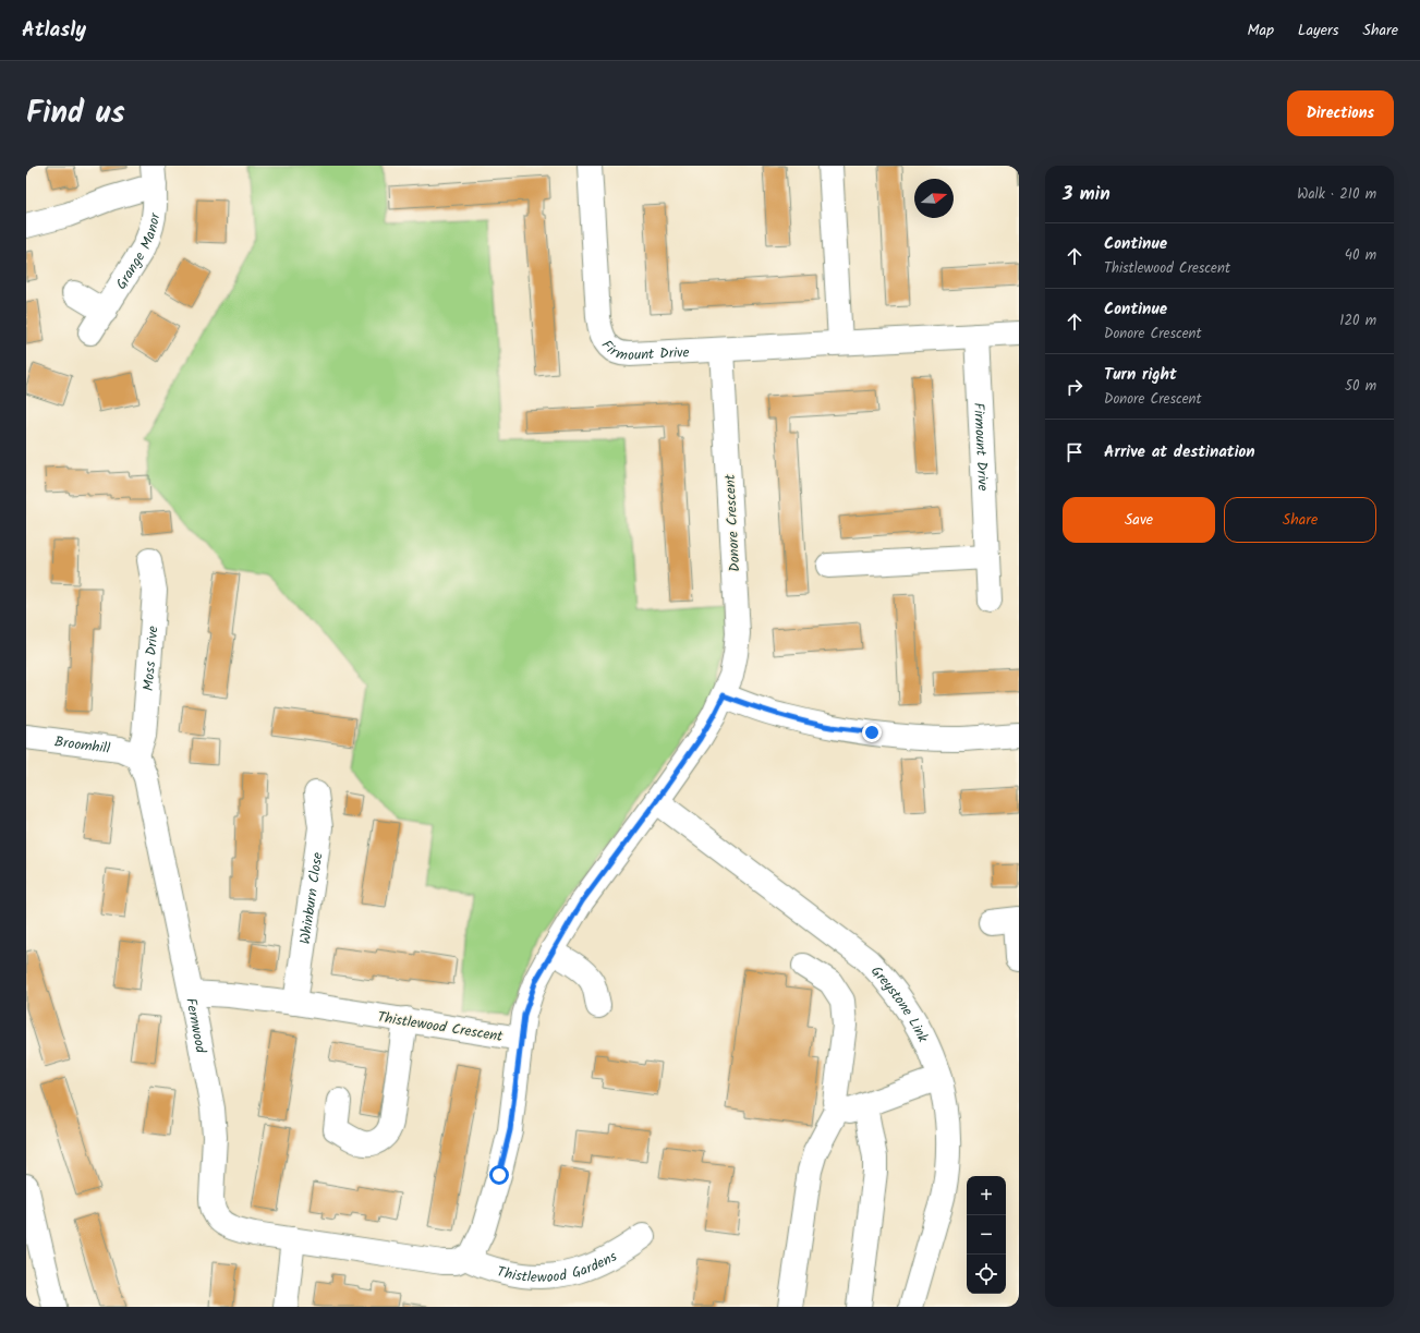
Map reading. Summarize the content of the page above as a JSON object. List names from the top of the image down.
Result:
{
  "streets": {
    "street": [
      "Grange Manor",
      "Firmount Drive",
      "Donore Crescent",
      "Moss Drive",
      "Broomhill",
      "Whinburn Close",
      "Greystone Link",
      "Fernwood",
      "Thistlewood Crescent",
      "Thistlewood Gardens"
    ]
  },
  "crossings": [
    ["Firmount Drive", "Donore Crescent"],
    ["Donore Crescent", "Greystone Link"],
    ["Donore Crescent", "Thistlewood Crescent"],
    ["Moss Drive", "Broomhill"],
    ["Moss Drive", "Fernwood"],
    ["Broomhill", "Fernwood"],
    ["Whinburn Close", "Thistlewood Crescent"],
    ["Fernwood", "Thistlewood Crescent"],
    ["Thistlewood Crescent", "Thistlewood Gardens"]
  ],
  "north": "right",
  "page": {
    "header": "Atlasly",
    "nav": ["Map", "Layers", "Share"],
    "title": "Find us",
    "buttons": [
      "Directions",
      ["Save", "Share"]
    ],
    "heading": ["3 min", "Walk · 210 m"],
    "list": [
      ["Continue", "Thistlewood Crescent", "40 m"],
      ["Continue", "Donore Crescent", "120 m"],
      ["Turn right", "Donore Crescent", "50 m"],
      "Arrive at destination"
    ],
    "map_buttons": ["+", "−"]
  }
}
